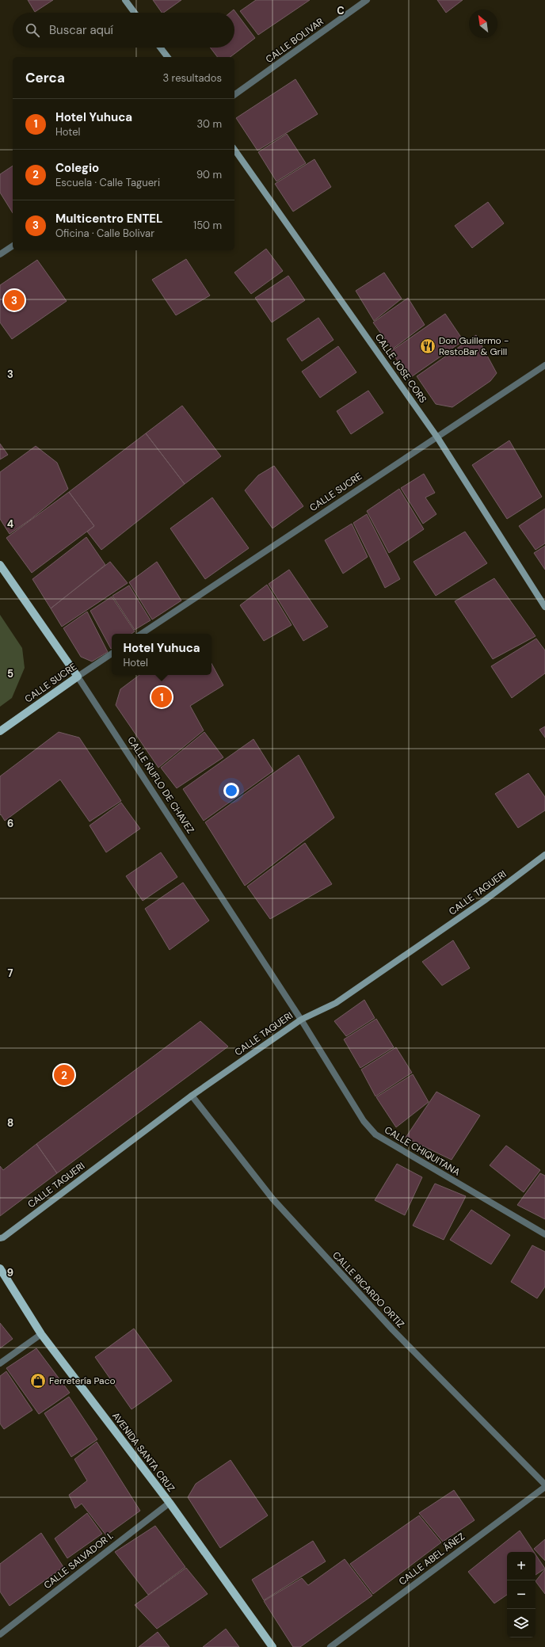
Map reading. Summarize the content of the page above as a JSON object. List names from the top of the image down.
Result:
{
  "streets": {
    "main road": [
      "CALLE JOSE CORS",
      "CALLE SUCRE",
      "CALLE ÑUFLO DE CHAVEZ",
      "CALLE TAGUERI",
      "AVENIDA SANTA CRUZ"
    ],
    "street": [
      "CALLE BOLIVAR",
      "CALLE CHIQUITANA",
      "CALLE RICARDO ORTIZ",
      "CALLE ABEL ÁÑEZ",
      "CALLE SALVADOR I."
    ]
  },
  "crossings": [
    ["CALLE JOSE CORS", "CALLE SUCRE"],
    ["CALLE SUCRE", "CALLE ÑUFLO DE CHAVEZ"],
    ["CALLE ÑUFLO DE CHAVEZ", "CALLE TAGUERI"],
    ["CALLE ÑUFLO DE CHAVEZ", "CALLE CHIQUITANA"],
    ["CALLE TAGUERI", "CALLE CHIQUITANA"],
    ["CALLE TAGUERI", "CALLE RICARDO ORTIZ"],
    ["CALLE RICARDO ORTIZ", "CALLE ABEL ÁÑEZ"],
    ["AVENIDA SANTA CRUZ", "CALLE SALVADOR I."]
  ],
  "places": {
    "restaurant": ["Don Guillermo - RestoBar & Grill"],
    "shop": ["Ferretería Paco"]
  },
  "north": "top left",
  "page": {
    "search": "Buscar aquí",
    "heading": ["Cerca", "3 resultados"],
    "list": [
      {
        "mark": "1",
        "name": "Hotel Yuhuca",
        "note": "Hotel",
        "value": "30 m"
      },
      {
        "mark": "2",
        "name": "Colegio",
        "note": "Escuela · Calle Tagueri",
        "value": "90 m"
      },
      {
        "mark": "3",
        "name": "Multicentro ENTEL",
        "note": "Oficina · Calle Bolivar",
        "value": "150 m"
      }
    ],
    "pins": ["3", "1", "2"],
    "popup": ["Hotel Yuhuca", "Hotel"],
    "map_buttons": ["+", "−"]
  },
  "grid": {
    "columns": ["C"],
    "rows": [
      "3",
      "4",
      "5",
      "6",
      "7",
      "8",
      "9"
    ]
  }
}
